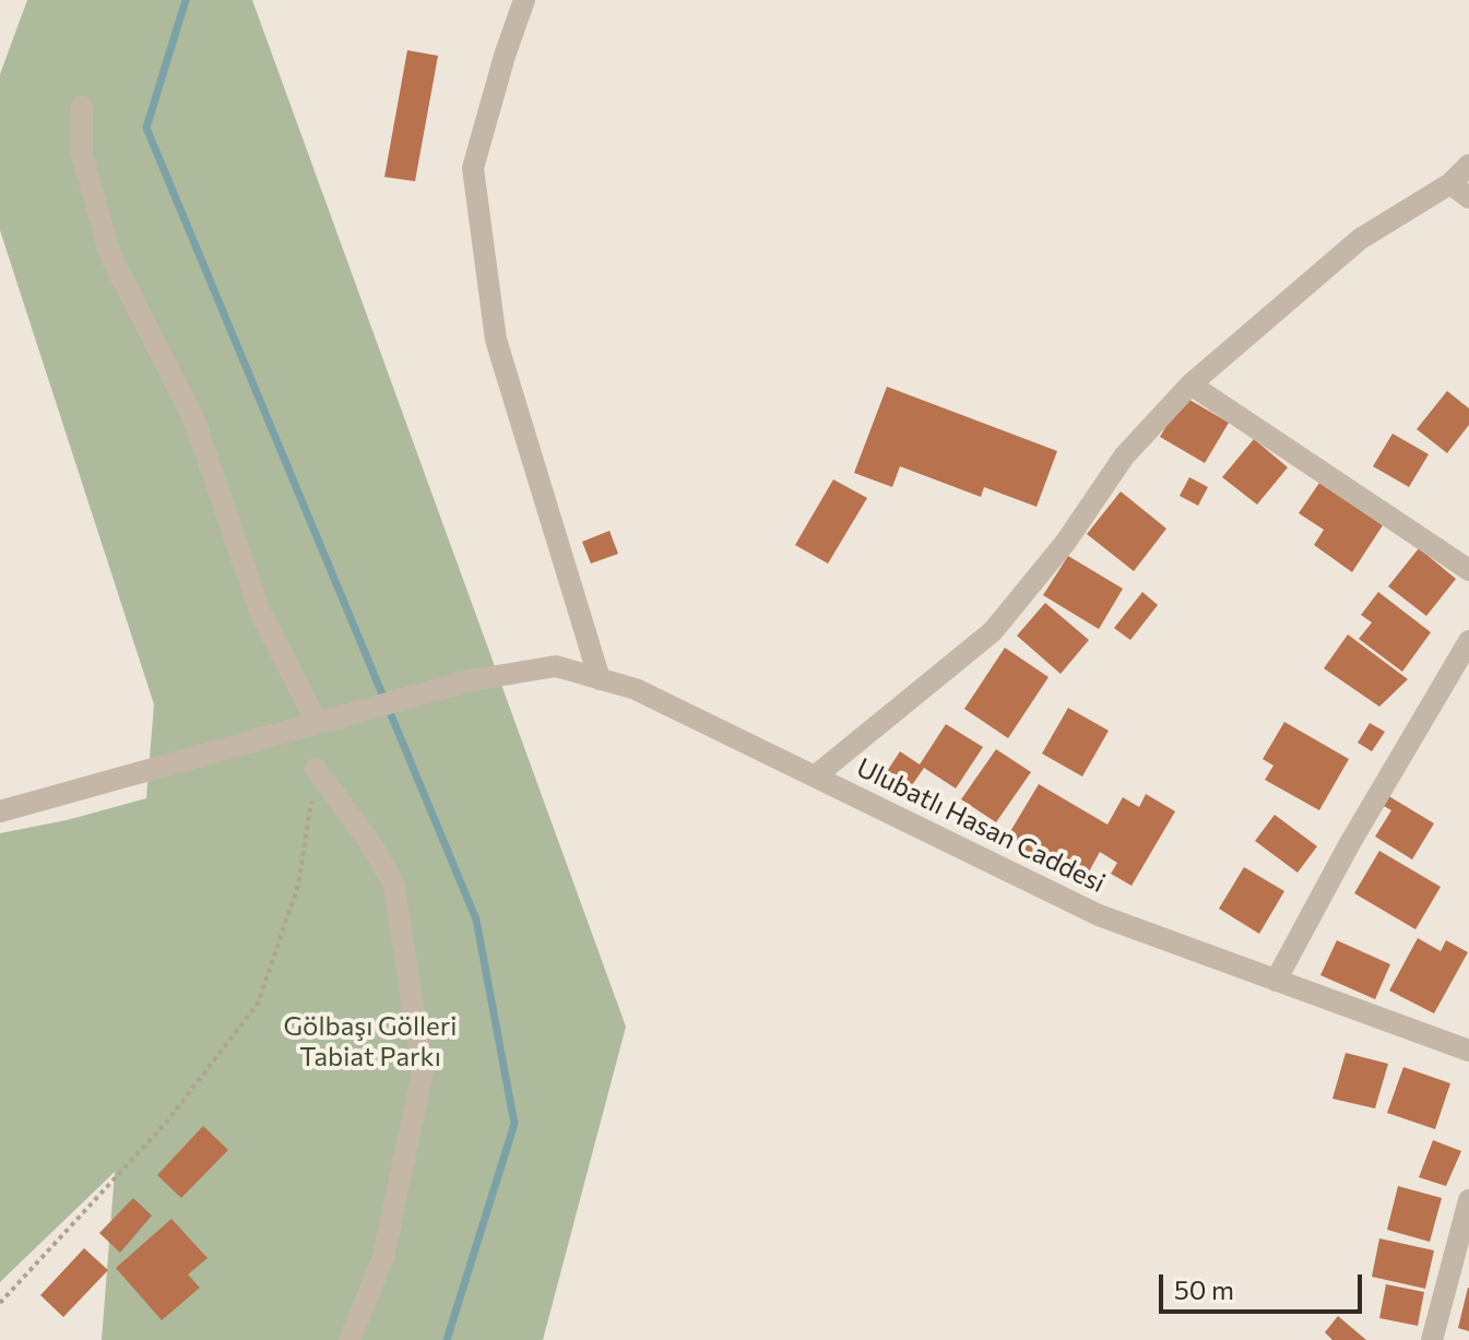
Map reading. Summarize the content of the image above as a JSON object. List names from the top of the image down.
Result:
{
  "streets": {
    "street": ["Ulubatlı Hasan Caddesi"]
  },
  "parks": ["Gölbaşı Gölleri Tabiat Parkı"],
  "scale_bar": "50 m"
}
